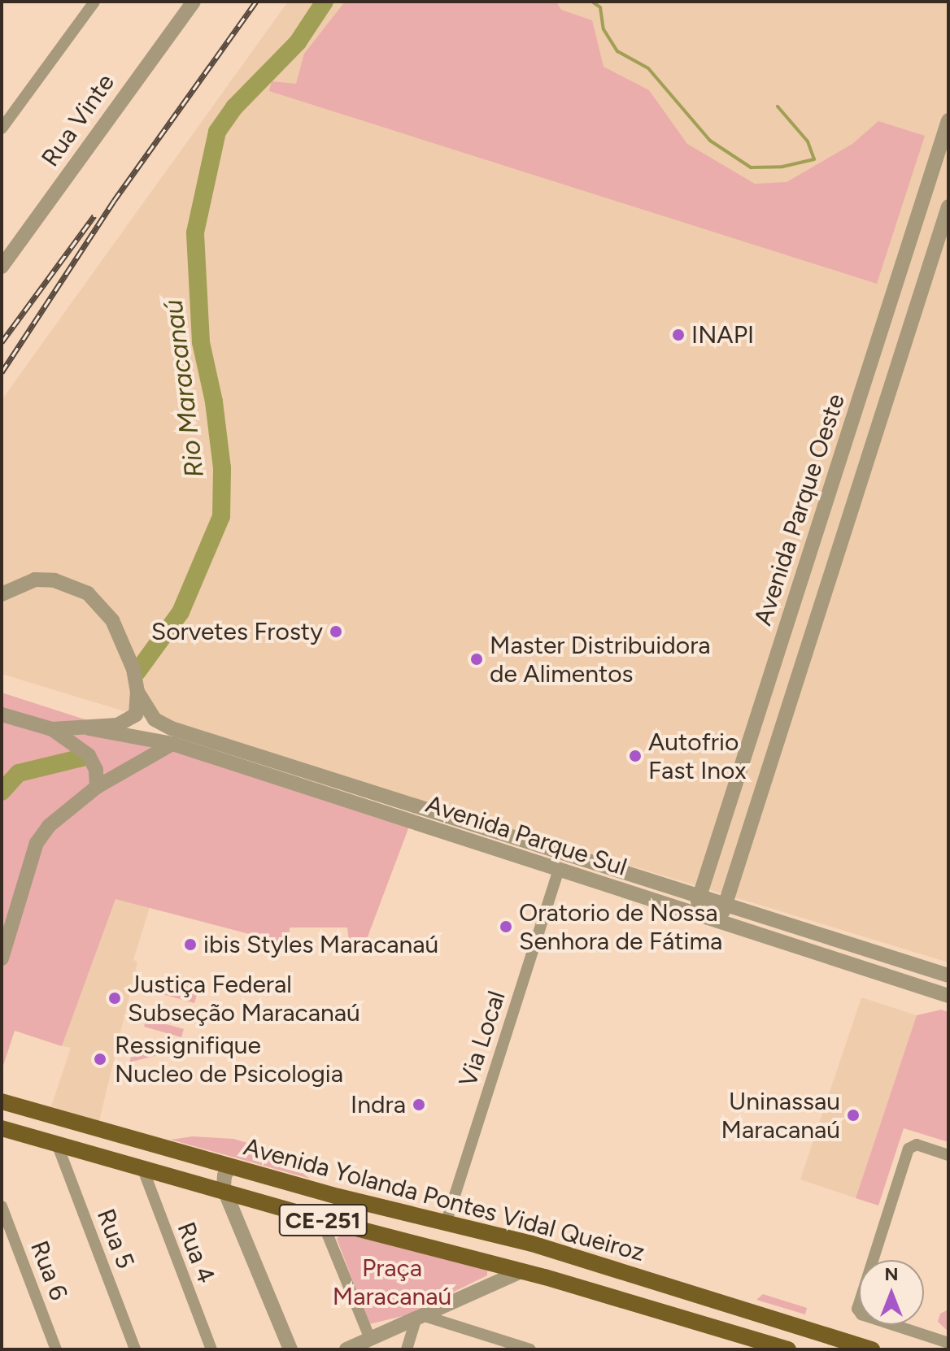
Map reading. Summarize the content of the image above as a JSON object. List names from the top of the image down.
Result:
{
  "streets": {
    "main road": ["Avenida Yolanda Pontes Vidal Queiroz", "CE-251"],
    "street": [
      "Rua Vinte",
      "Avenida Parque Oeste",
      "Avenida Parque Sul",
      "Via Local",
      "Rua 5",
      "Rua 4",
      "Rua 6"
    ]
  },
  "crossings": [
    ["Avenida Parque Oeste", "Avenida Parque Sul"],
    ["Avenida Parque Sul", "Via Local"],
    ["Via Local", "Avenida Yolanda Pontes Vidal Queiroz"],
    ["Avenida Yolanda Pontes Vidal Queiroz", "Rua 5"],
    ["Avenida Yolanda Pontes Vidal Queiroz", "Rua 4"]
  ],
  "water": ["Rio Maracanaú"],
  "parks": ["Praça Maracanaú"],
  "places": [
    "INAPI",
    "Sorvetes Frosty",
    "Master Distribuidora de Alimentos",
    "Autofrio Fast Inox",
    "Oratorio de Nossa Senhora de Fátima",
    "ibis Styles Maracanaú",
    "Justiça Federal Subseção Maracanaú",
    "Ressignifique Nucleo de Psicologia",
    "Indra",
    "Uninassau Maracanaú"
  ],
  "north": "top"
}
